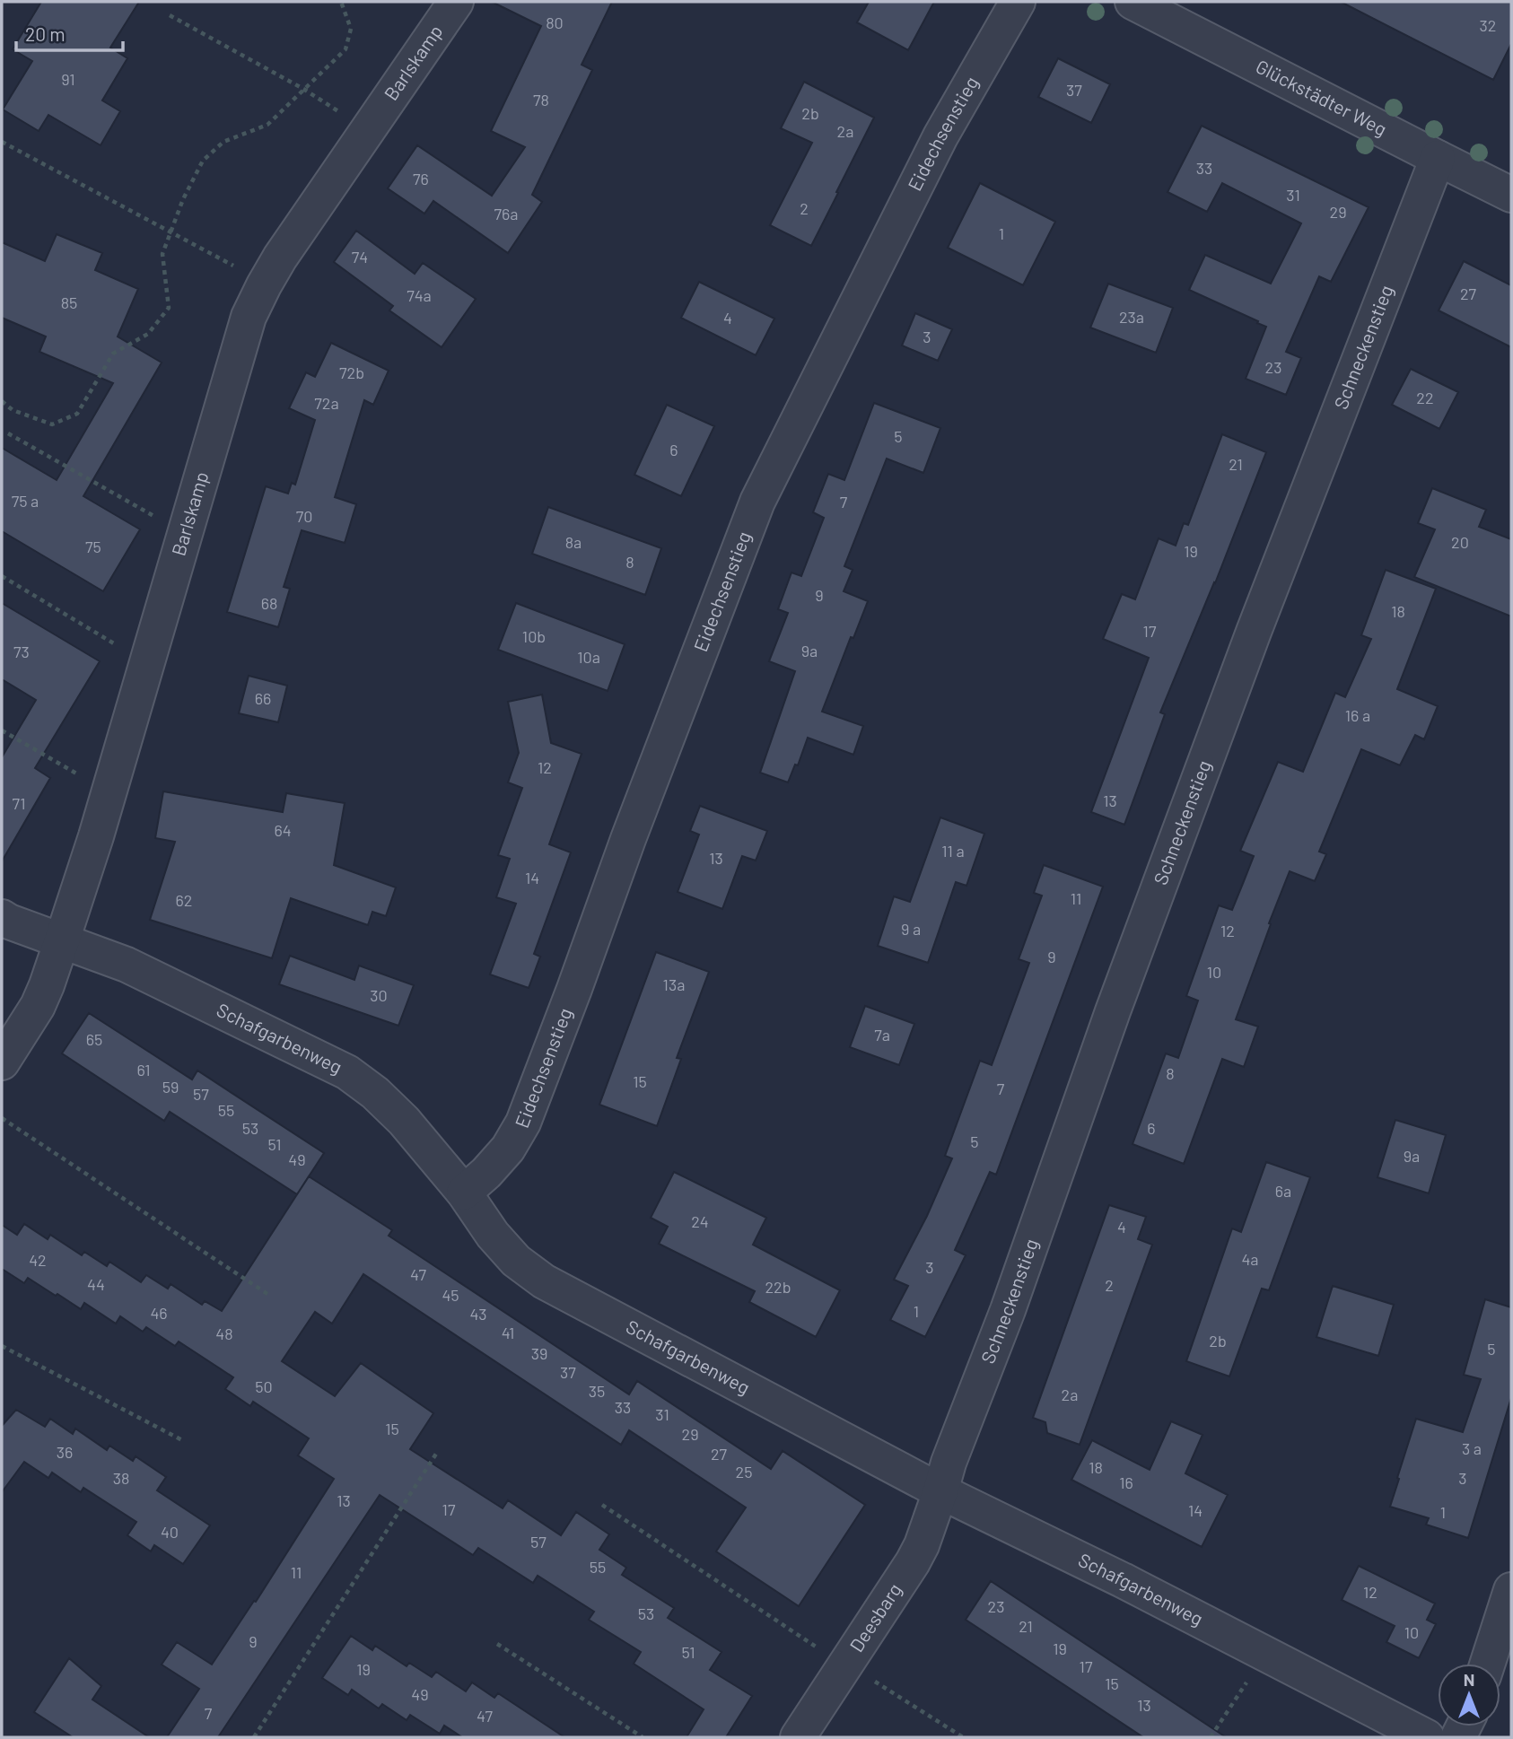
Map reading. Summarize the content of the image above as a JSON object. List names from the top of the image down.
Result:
{
  "streets": {
    "street": [
      "Barlskamp",
      "Glückstädter Weg",
      "Eidechsenstieg",
      "Schneckenstieg",
      "Schafgarbenweg",
      "Deesbarg"
    ]
  },
  "crossings": [
    ["Barlskamp", "Schafgarbenweg"],
    ["Glückstädter Weg", "Schneckenstieg"],
    ["Eidechsenstieg", "Schafgarbenweg"],
    ["Schneckenstieg", "Schafgarbenweg"],
    ["Schneckenstieg", "Deesbarg"],
    ["Schafgarbenweg", "Deesbarg"]
  ],
  "house_numbers": [
    "80",
    "32",
    "91",
    "37",
    "78",
    "2b",
    "2a",
    "33",
    "76",
    "31",
    "2",
    "29",
    "76a",
    "1",
    "74",
    "27",
    "74a",
    "85",
    "23a",
    "4",
    "3",
    "23",
    "72b",
    "22",
    "72a",
    "5",
    "6",
    "21",
    "75 a",
    "7",
    "70",
    "8a",
    "20",
    "75",
    "19",
    "8",
    "9",
    "68",
    "18",
    "17",
    "10b",
    "9a",
    "73",
    "10a",
    "66",
    "16 a",
    "12",
    "13",
    "71",
    "64",
    "11 a",
    "13",
    "14",
    "11",
    "62",
    "9 a",
    "12",
    "9",
    "10",
    "13a",
    "30",
    "7a",
    "65",
    "61",
    "8",
    "15",
    "59",
    "7",
    "57",
    "55",
    "53",
    "6",
    "5",
    "51",
    "9a",
    "49",
    "6a",
    "24",
    "4",
    "4a",
    "42",
    "3",
    "47",
    "44",
    "2",
    "22b",
    "45",
    "1",
    "46",
    "43",
    "41",
    "48",
    "2b",
    "5",
    "39",
    "37",
    "50",
    "35",
    "2a",
    "33",
    "31",
    "15",
    "29",
    "3 a",
    "36",
    "27",
    "18",
    "25",
    "38",
    "3",
    "16",
    "13",
    "17",
    "14",
    "1",
    "40",
    "57",
    "55",
    "11",
    "12",
    "23",
    "53",
    "21",
    "10",
    "9",
    "19",
    "51",
    "17",
    "19",
    "15",
    "49",
    "13",
    "7",
    "47"
  ],
  "scale_bar": "20 m",
  "north": "top"
}
